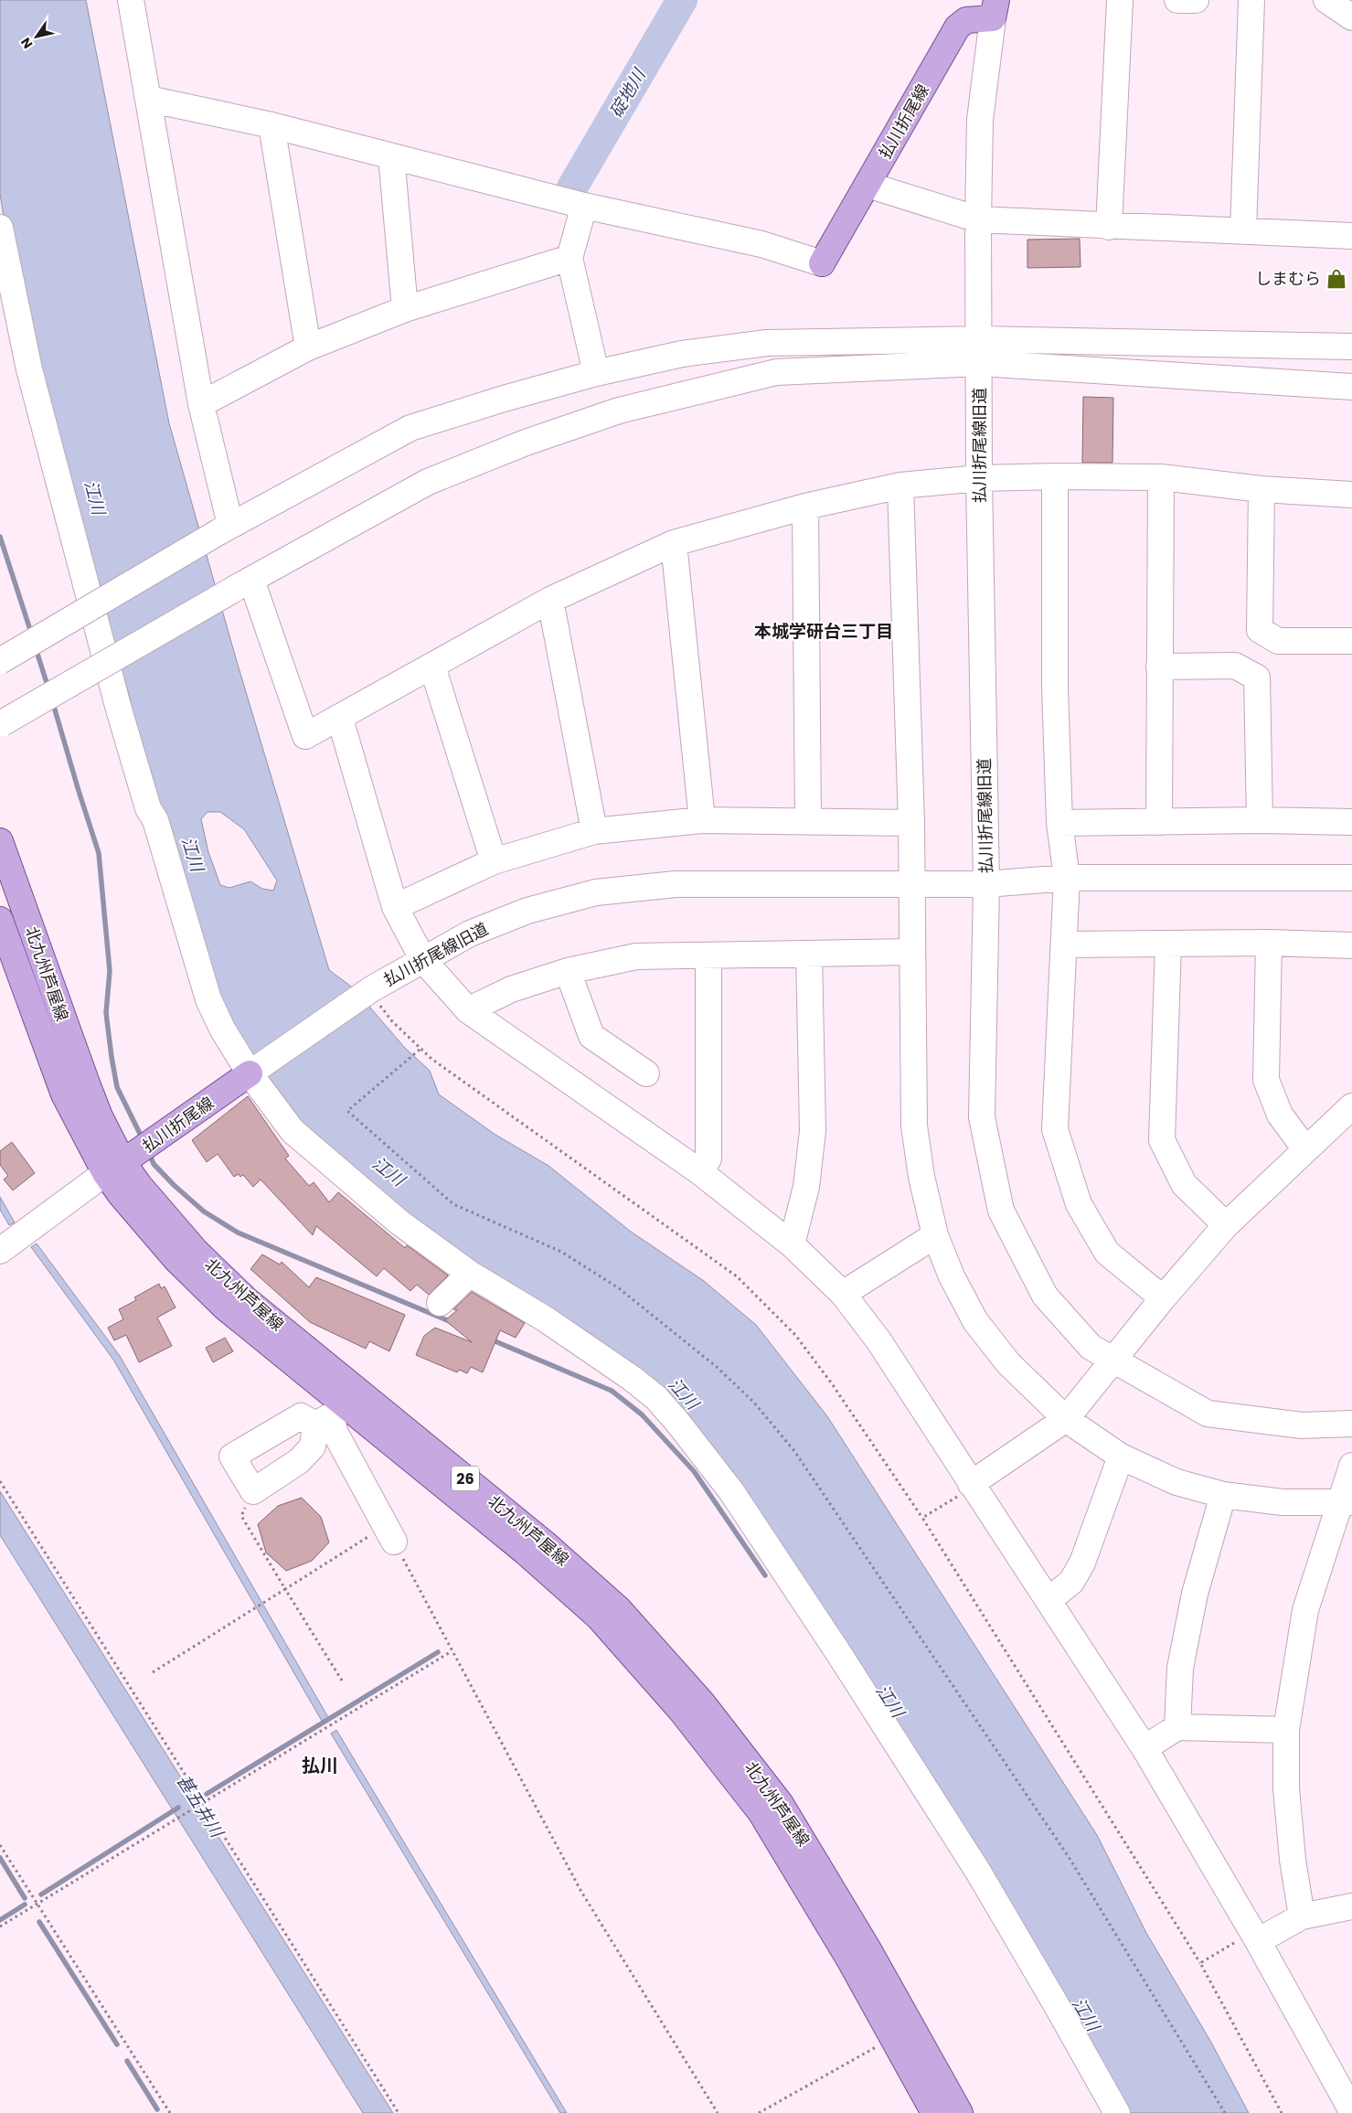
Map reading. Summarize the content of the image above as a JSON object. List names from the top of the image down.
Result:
{
  "streets": {
    "main road": ["払川折尾線", "北九州芦屋線", "26"],
    "street": ["払川折尾線旧道"]
  },
  "crossings": [
    ["払川折尾線", "払川折尾線旧道"],
    ["払川折尾線", "北九州芦屋線"]
  ],
  "districts": ["本城学研台三丁目", "払川"],
  "water": ["碇地川", "江川", "甚五井川"],
  "places": {
    "shop": ["しまむら"]
  },
  "north": "bottom left"
}
